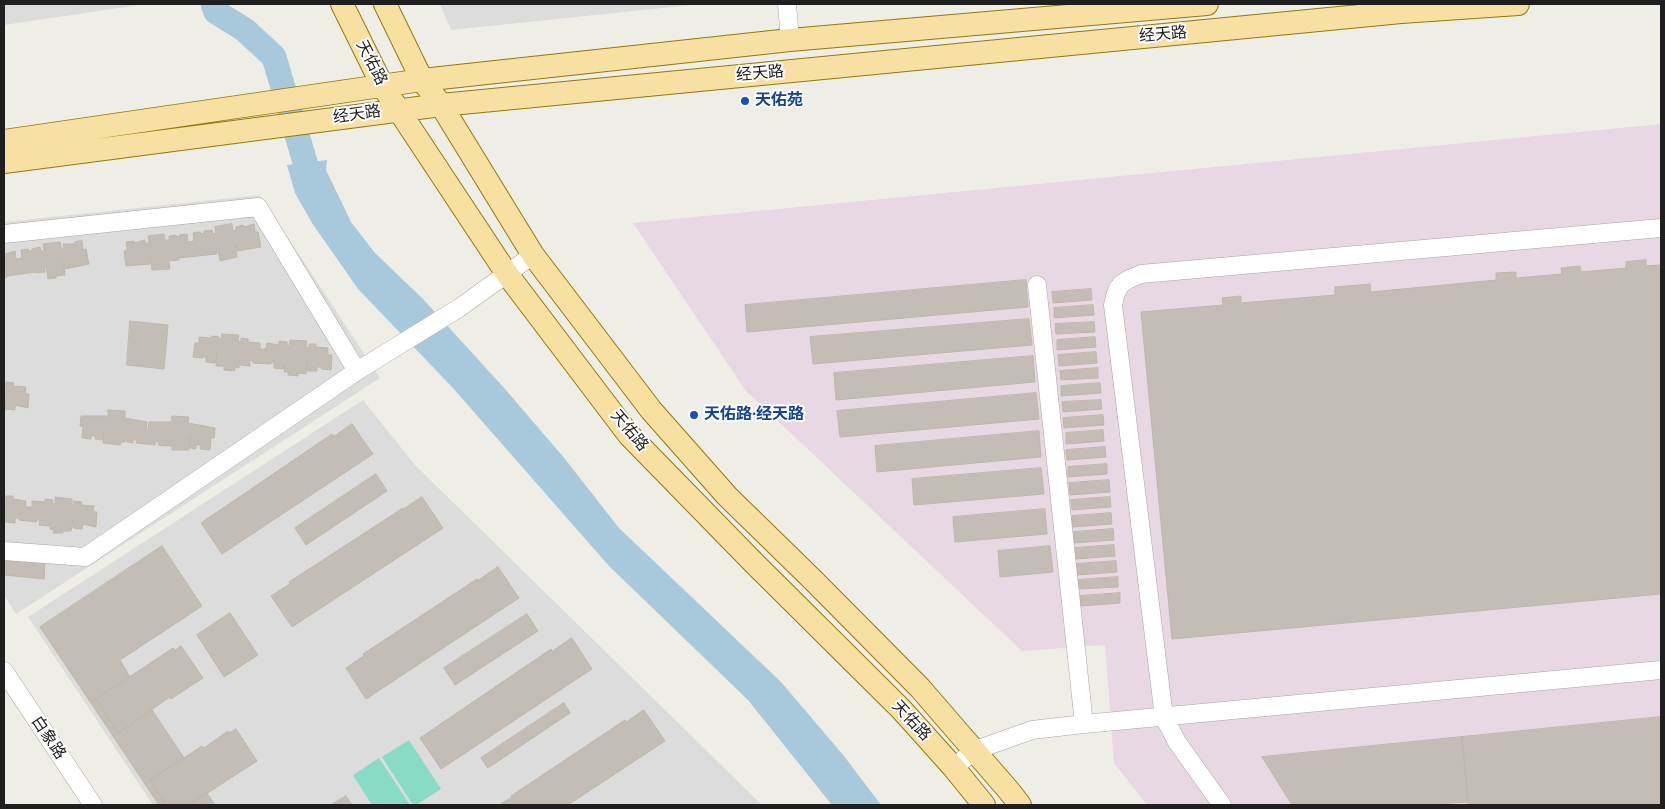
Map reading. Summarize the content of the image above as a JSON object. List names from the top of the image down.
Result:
{
  "streets": {
    "main road": ["经天路", "天佑路"],
    "street": ["白象路"]
  },
  "crossings": [
    ["经天路", "天佑路"]
  ],
  "places": ["天佑苑", "天佑路·经天路"]
}
